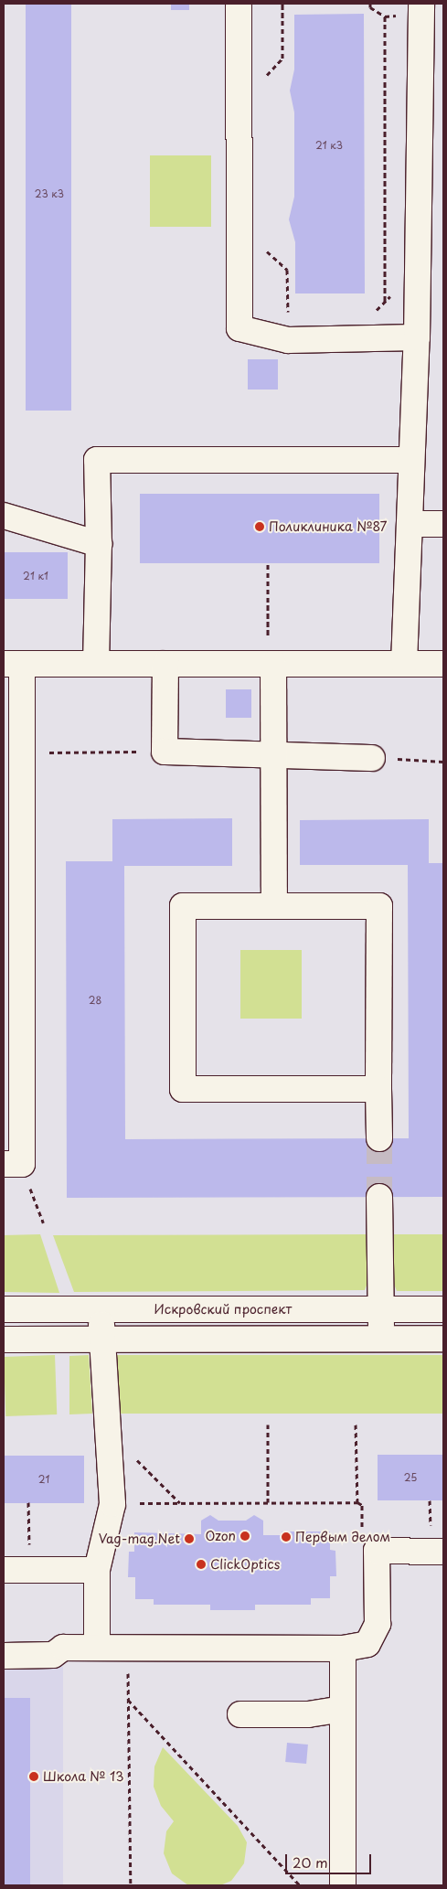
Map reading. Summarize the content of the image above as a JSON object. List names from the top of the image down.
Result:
{
  "streets": {
    "street": ["Искровский проспект"]
  },
  "places": [
    "Поликлиника №87",
    "Ozon",
    "Первым делом",
    "Vag-mag.Net",
    "ClickOptics",
    "Школа № 13"
  ],
  "house_numbers": [
    "21 к3",
    "23 к3",
    "21 к1",
    "28",
    "25",
    "21"
  ],
  "scale_bar": "20 m"
}
